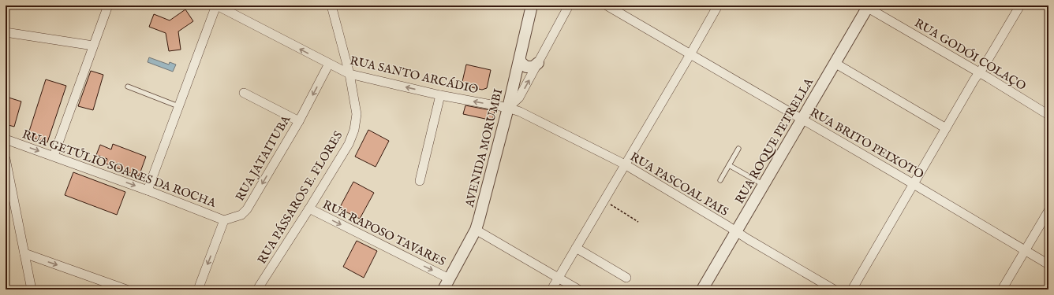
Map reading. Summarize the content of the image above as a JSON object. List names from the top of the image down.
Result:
{
  "streets": {
    "street": [
      "RUA GODÓI COLAÇO",
      "RUA SANTO ARCÁDIO",
      "RUA ROQUE PETRELLA",
      "RUA BRITO PEIXOTO",
      "AVENIDA MORUMBI",
      "RUA JATAITUBA",
      "RUA GETÚLIO SOARES DA ROCHA",
      "RUA PASCOAL PAIS",
      "RUA PÁSSAROS E. FLORES",
      "RUA RAPOSO TAVARES"
    ]
  },
  "crossings": [
    ["RUA GODÓI COLAÇO", "RUA ROQUE PETRELLA"],
    ["RUA SANTO ARCÁDIO", "AVENIDA MORUMBI"],
    ["RUA SANTO ARCÁDIO", "RUA JATAITUBA"],
    ["RUA SANTO ARCÁDIO", "RUA PASCOAL PAIS"],
    ["RUA SANTO ARCÁDIO", "RUA PÁSSAROS E. FLORES"],
    ["RUA ROQUE PETRELLA", "RUA BRITO PEIXOTO"],
    ["RUA ROQUE PETRELLA", "RUA PASCOAL PAIS"],
    ["AVENIDA MORUMBI", "RUA PASCOAL PAIS"],
    ["AVENIDA MORUMBI", "RUA RAPOSO TAVARES"],
    ["RUA JATAITUBA", "RUA GETÚLIO SOARES DA ROCHA"],
    ["RUA PÁSSAROS E. FLORES", "RUA RAPOSO TAVARES"]
  ],
  "one_way": [
    "RUA SANTO ARCÁDIO",
    "RUA JATAITUBA",
    "RUA GETÚLIO SOARES DA ROCHA",
    "RUA RAPOSO TAVARES"
  ]
}
